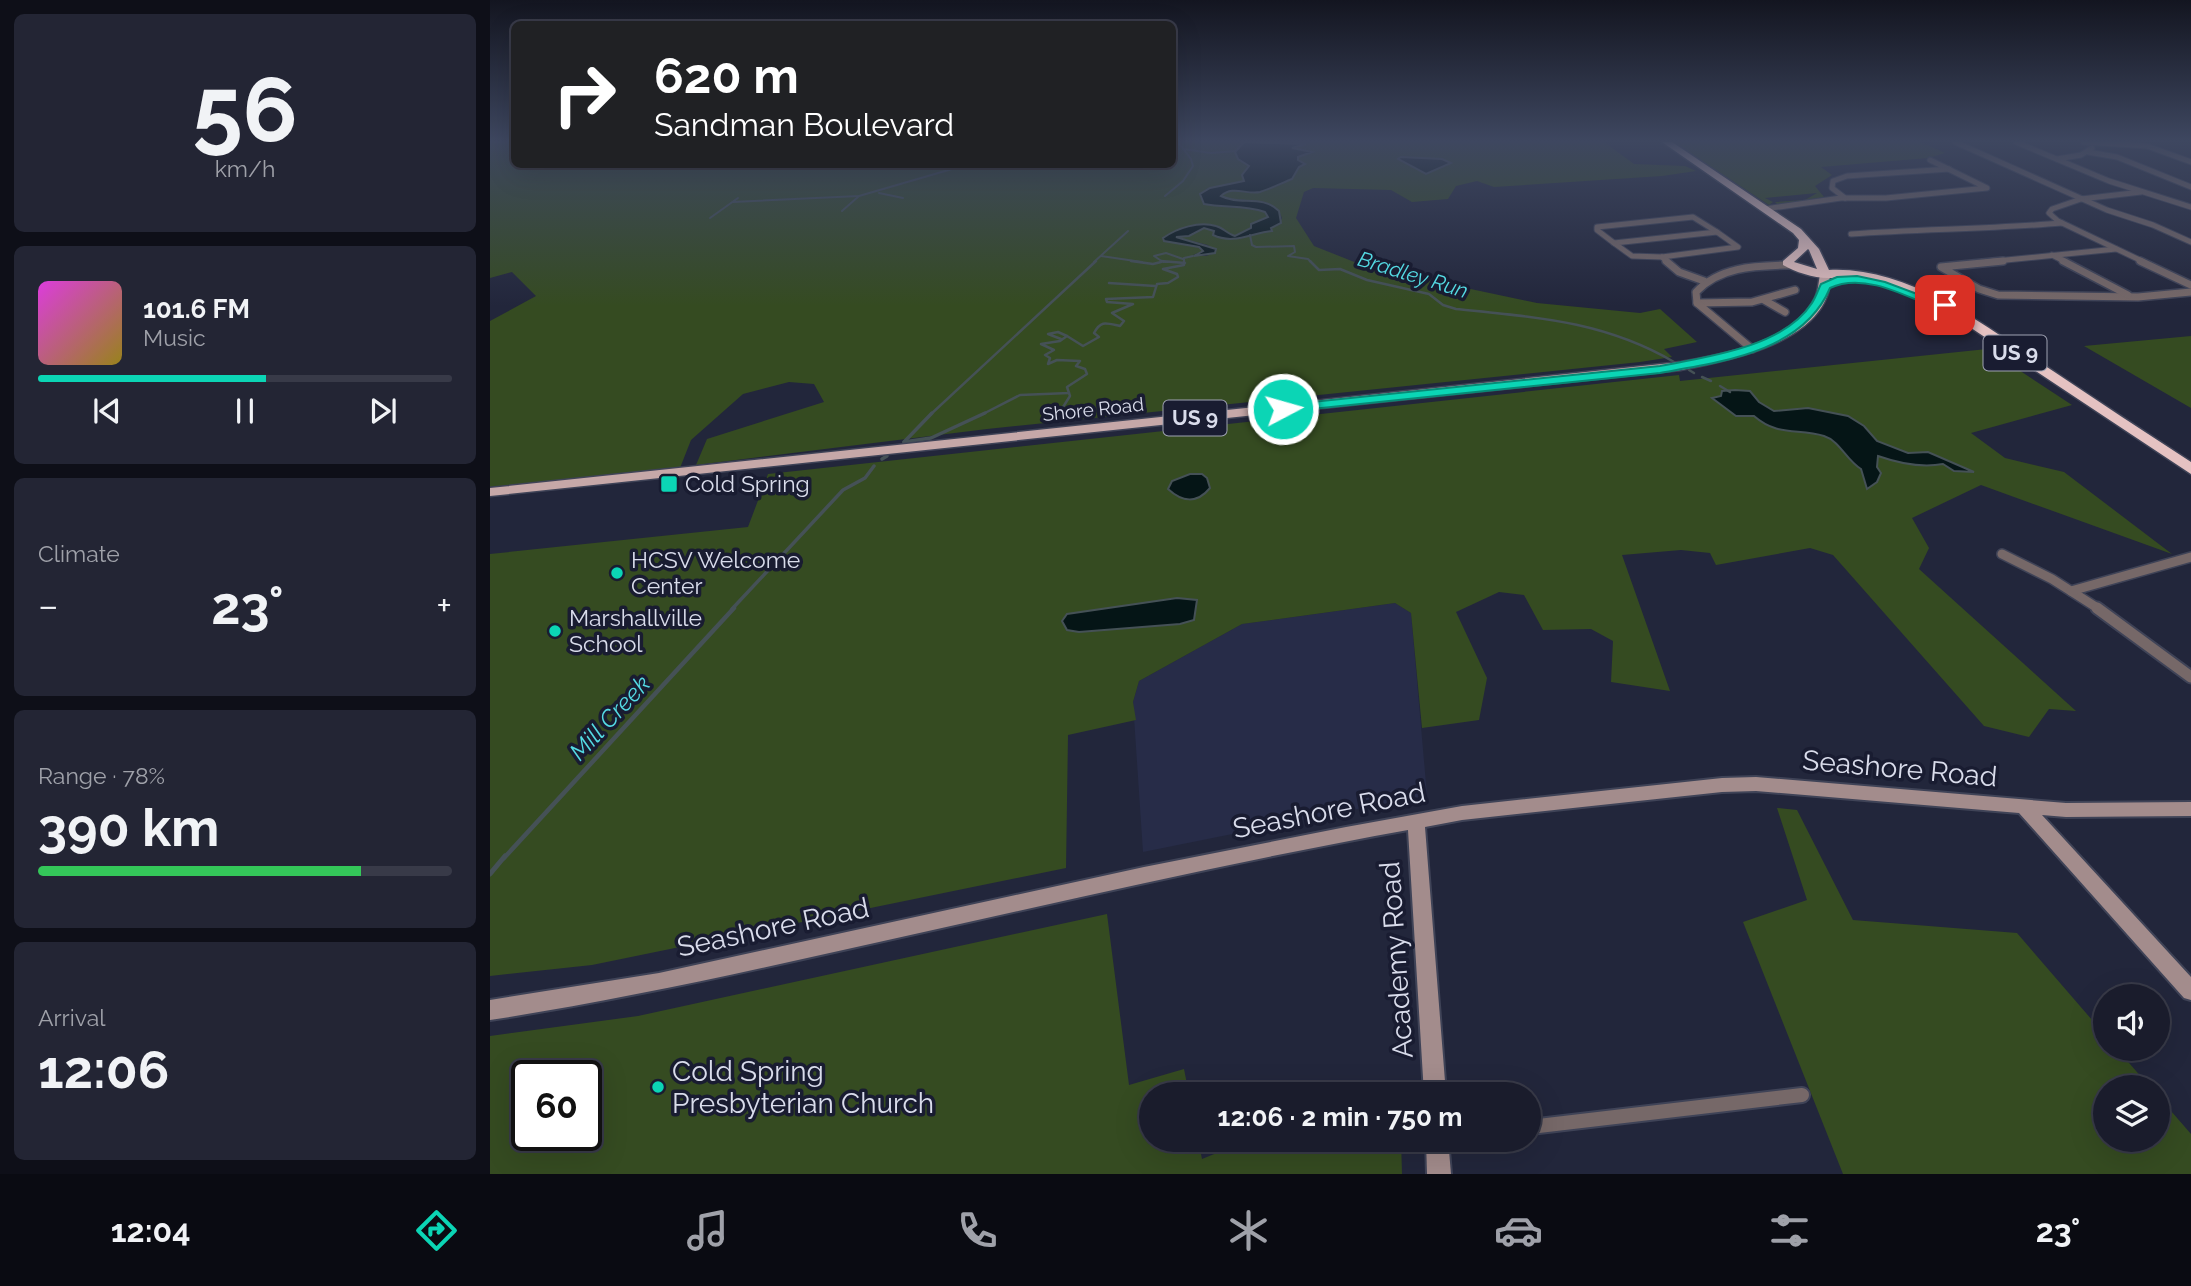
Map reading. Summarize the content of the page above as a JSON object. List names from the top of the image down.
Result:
{
  "streets": {
    "highway": ["US 9"],
    "main road": ["Shore Road"],
    "street": ["Seashore Road", "Academy Road"]
  },
  "crossings": [
    ["US 9", "Shore Road"],
    ["Seashore Road", "Academy Road"]
  ],
  "water": ["Bradley Run", "Mill Creek"],
  "places": {
    "transit": ["Cold Spring"],
    "other": ["HCSV Welcome Center", "Marshallville School", "Cold Spring Presbyterian Church"]
  },
  "page": {
    "tile": [
      ["56", "km/h"],
      "Climate",
      ["Range · 78%", "390 km"],
      ["Arrival", "12:06"]
    ],
    "turn": ["620 m", "Sandman Boulevard"],
    "song": ["101.6 FM", "Music"],
    "heat": ["−", "23°", "+"],
    "limit": "60",
    "trip": "12:06 · 2 min · 750 m",
    "tabs": ["12:04", "23°"]
  }
}
